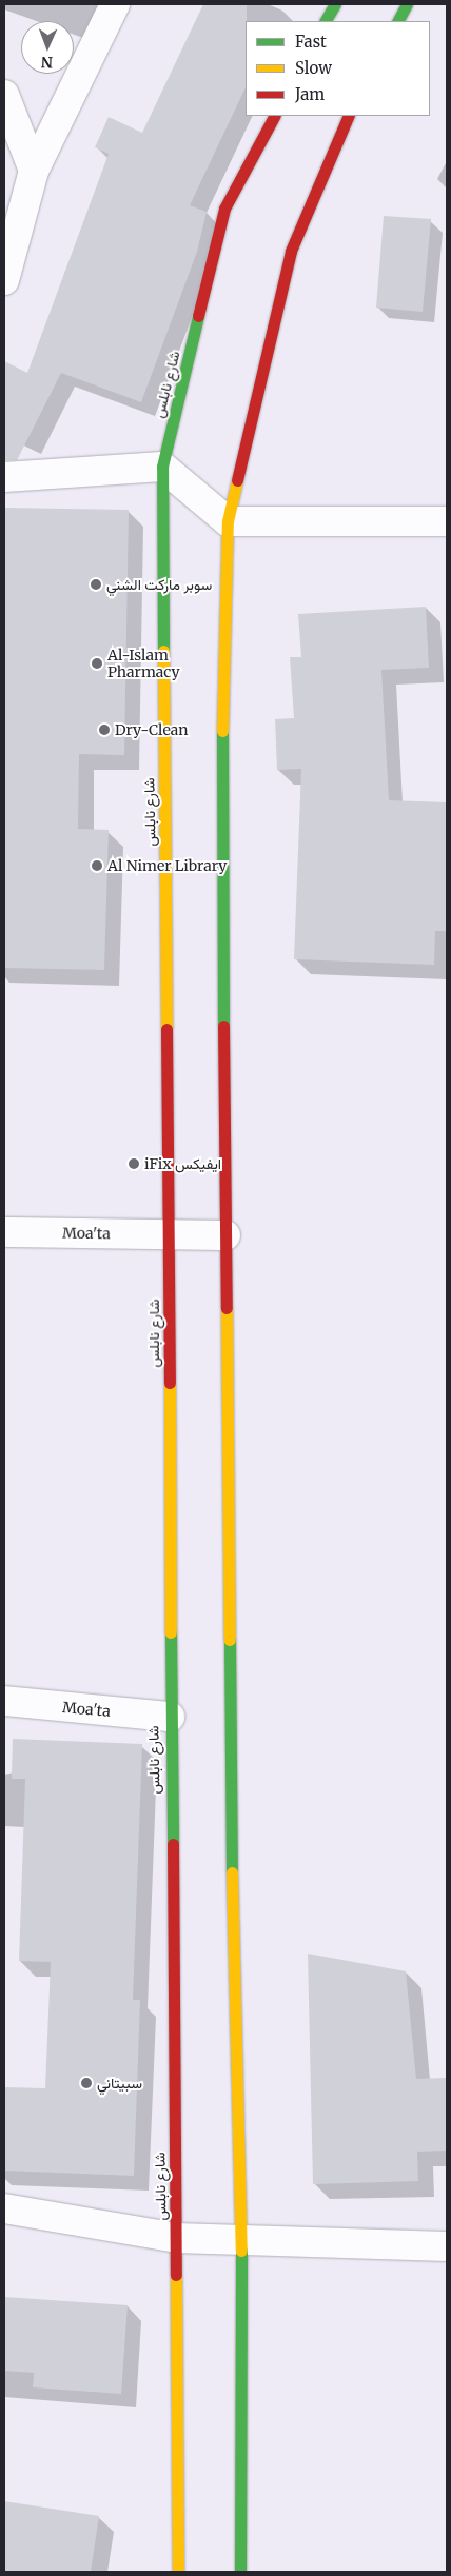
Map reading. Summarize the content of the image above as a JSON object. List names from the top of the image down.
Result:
{
  "streets": {
    "main road": ["شارع نابلس"],
    "street": ["Moa'ta"]
  },
  "crossings": [
    ["شارع نابلس", "Moa'ta"]
  ],
  "places": [
    "سوبر ماركت الشني",
    "Al-Islam Pharmacy",
    "Dry-Clean",
    "Al Nimer Library",
    "iFix ايفيكس",
    "سبيتاني"
  ],
  "legend": ["Fast", "Slow", "Jam"],
  "north": "bottom"
}
